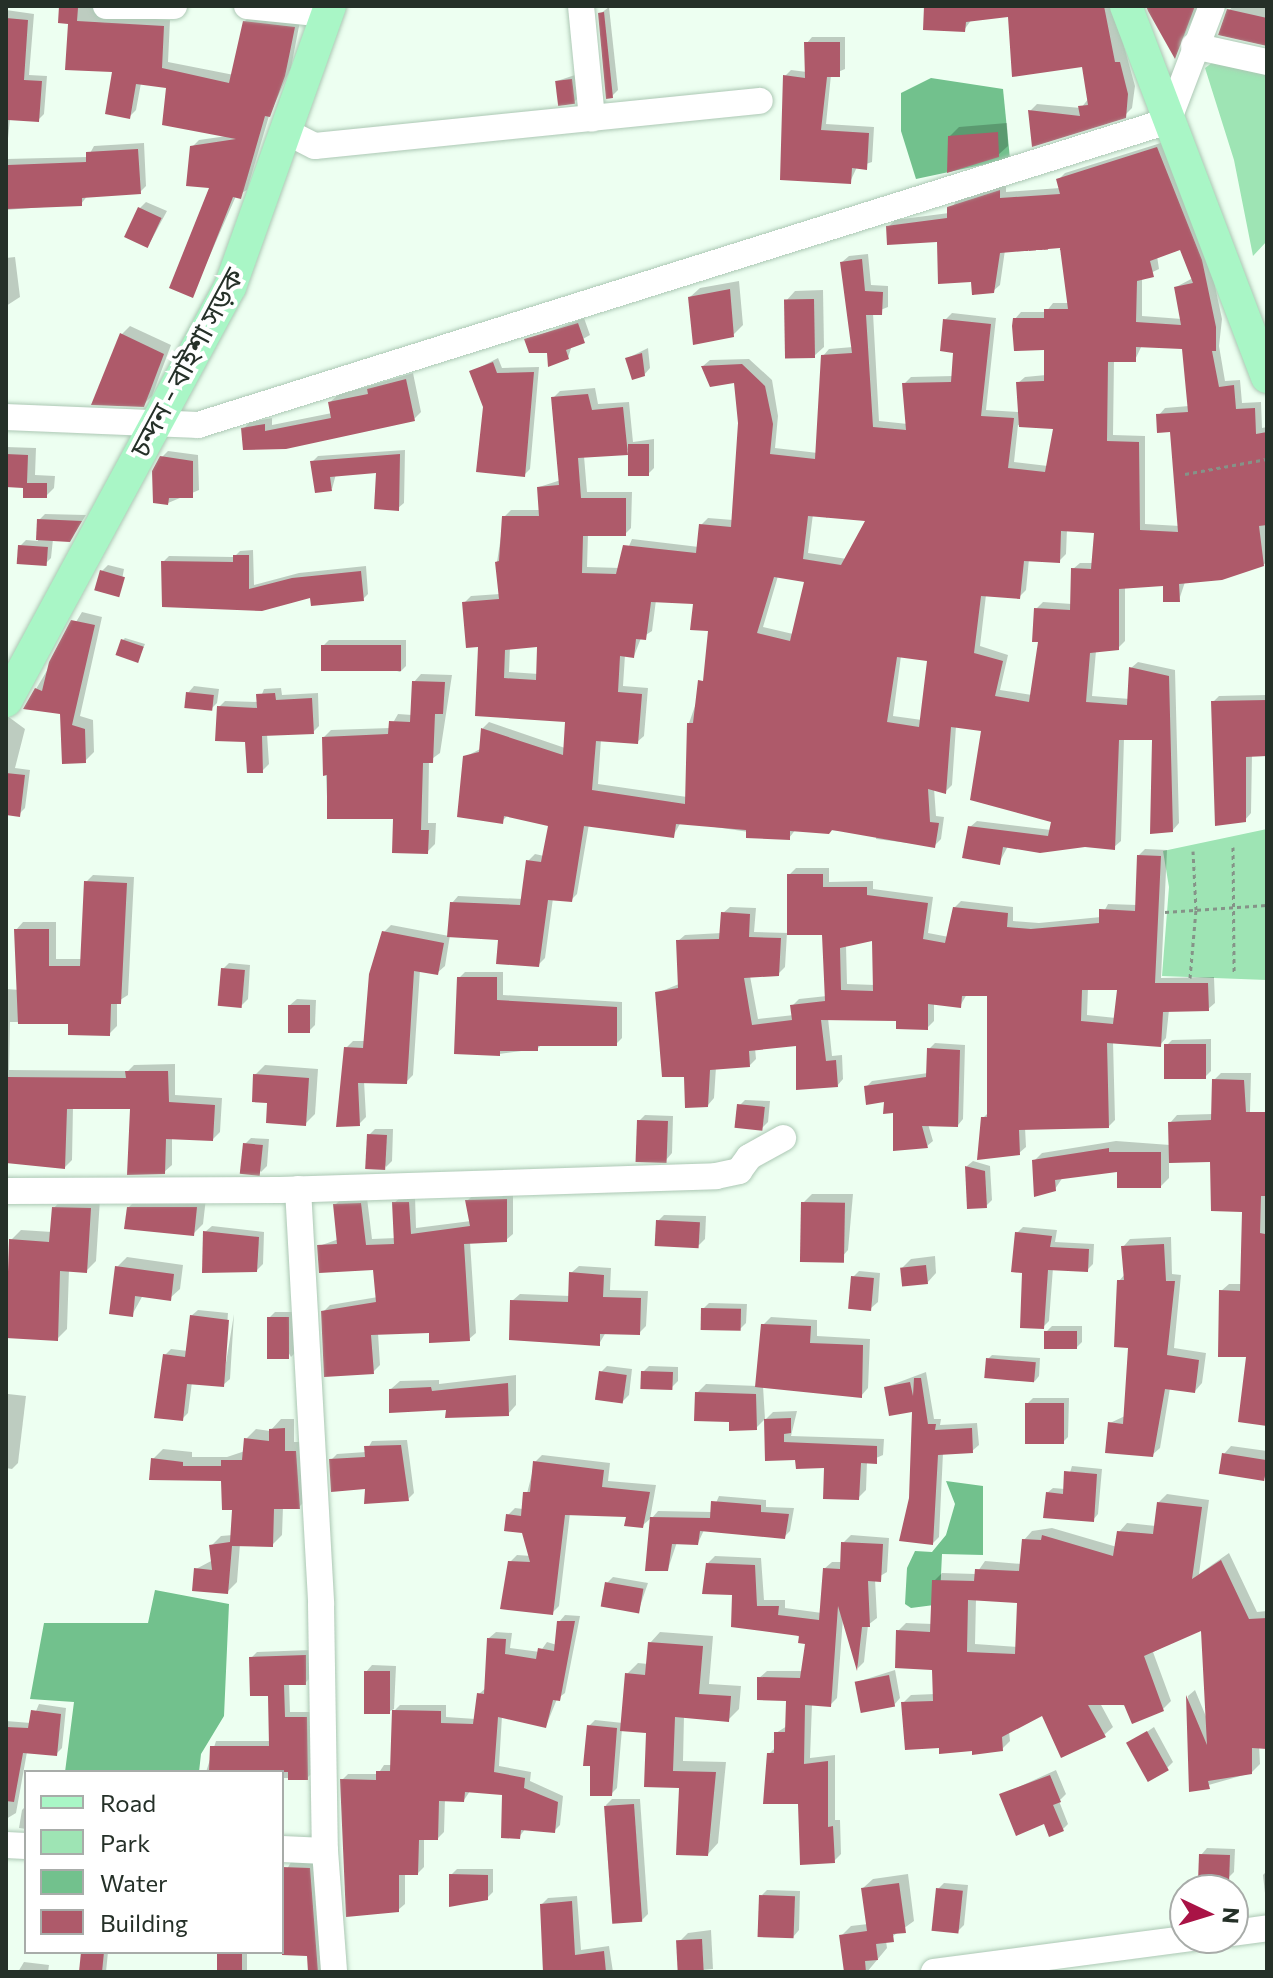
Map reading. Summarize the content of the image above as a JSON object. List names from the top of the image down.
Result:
{
  "streets": {
    "main road": ["চন্দন - বাইশা সড়ক"]
  },
  "legend": [
    "Road",
    "Park",
    "Water",
    "Building"
  ],
  "north": "right"
}
